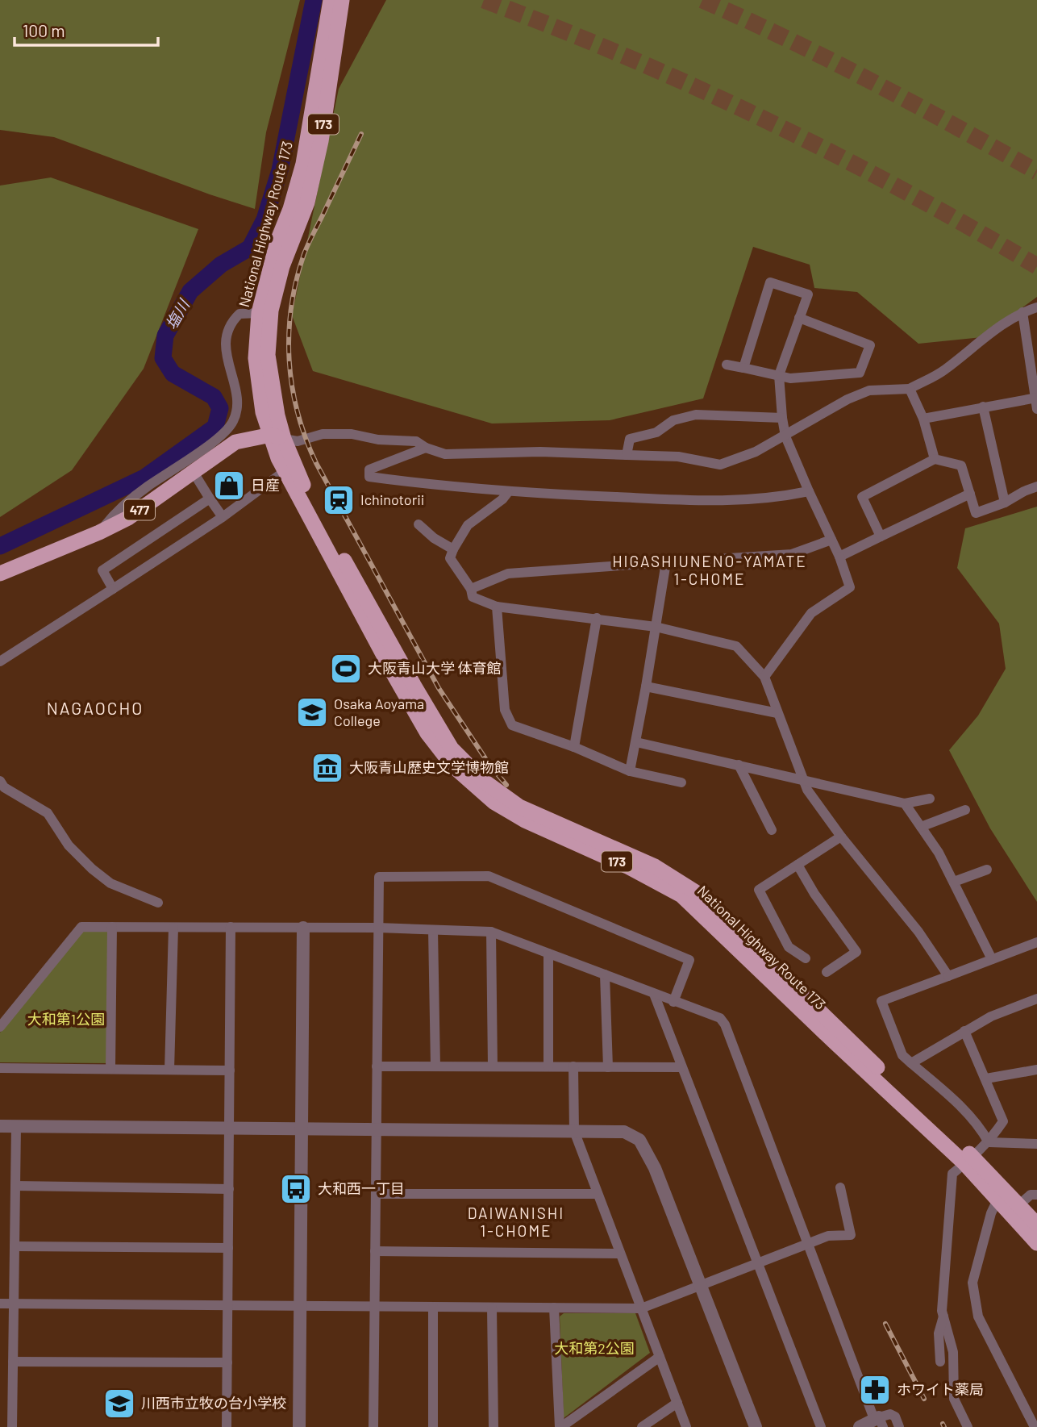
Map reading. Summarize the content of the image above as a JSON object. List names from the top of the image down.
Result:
{
  "streets": {
    "highway": ["173", "National Highway Route 173", "477"]
  },
  "crossings": [
    ["National Highway Route 173", "477"]
  ],
  "districts": ["HIGASHIUNENO-YAMATE 1-CHOME", "NAGAOCHO", "DAIWANISHI 1-CHOME"],
  "water": ["塩川"],
  "parks": ["大和第1公園", "大和第2公園"],
  "places": {
    "shop": ["日産"],
    "station": ["Ichinotorii"],
    "sports": ["大阪青山大学 体育館"],
    "school or university": ["Osaka Aoyama College", "川西市立牧の台小学校"],
    "museum": ["大阪青山歴史文学博物館"],
    "bus stop": ["大和西一丁目"],
    "pharmacy": ["ホワイト薬局"]
  },
  "scale_bar": "100 m"
}
